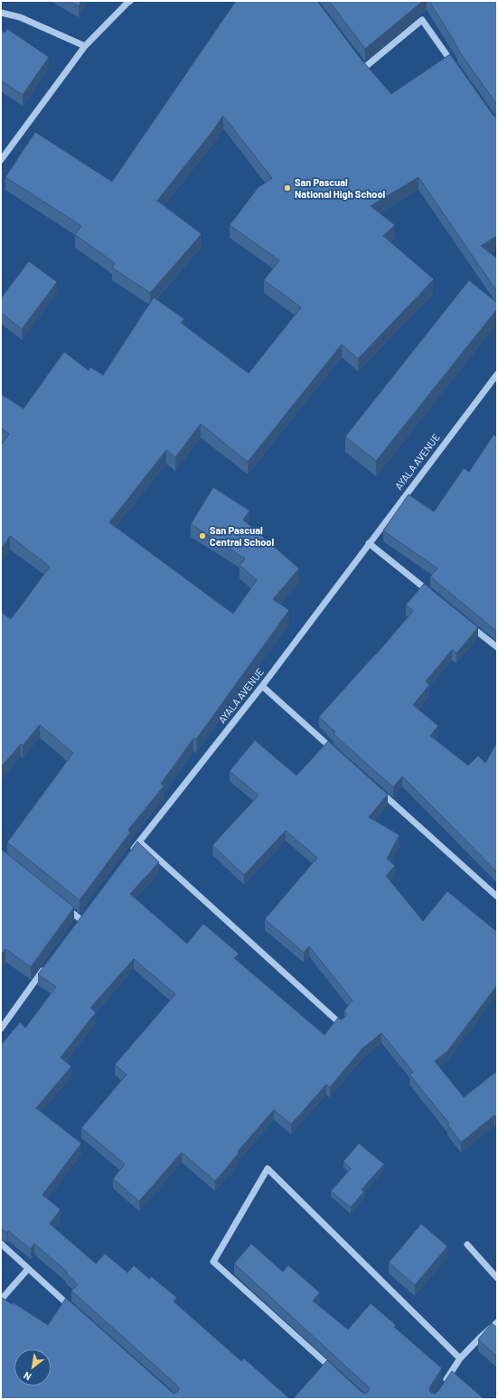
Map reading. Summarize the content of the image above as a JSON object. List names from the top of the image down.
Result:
{
  "streets": {
    "street": ["AYALA AVENUE"]
  },
  "places": ["San Pascual National High School", "San Pascual Central School"],
  "north": "bottom left"
}
